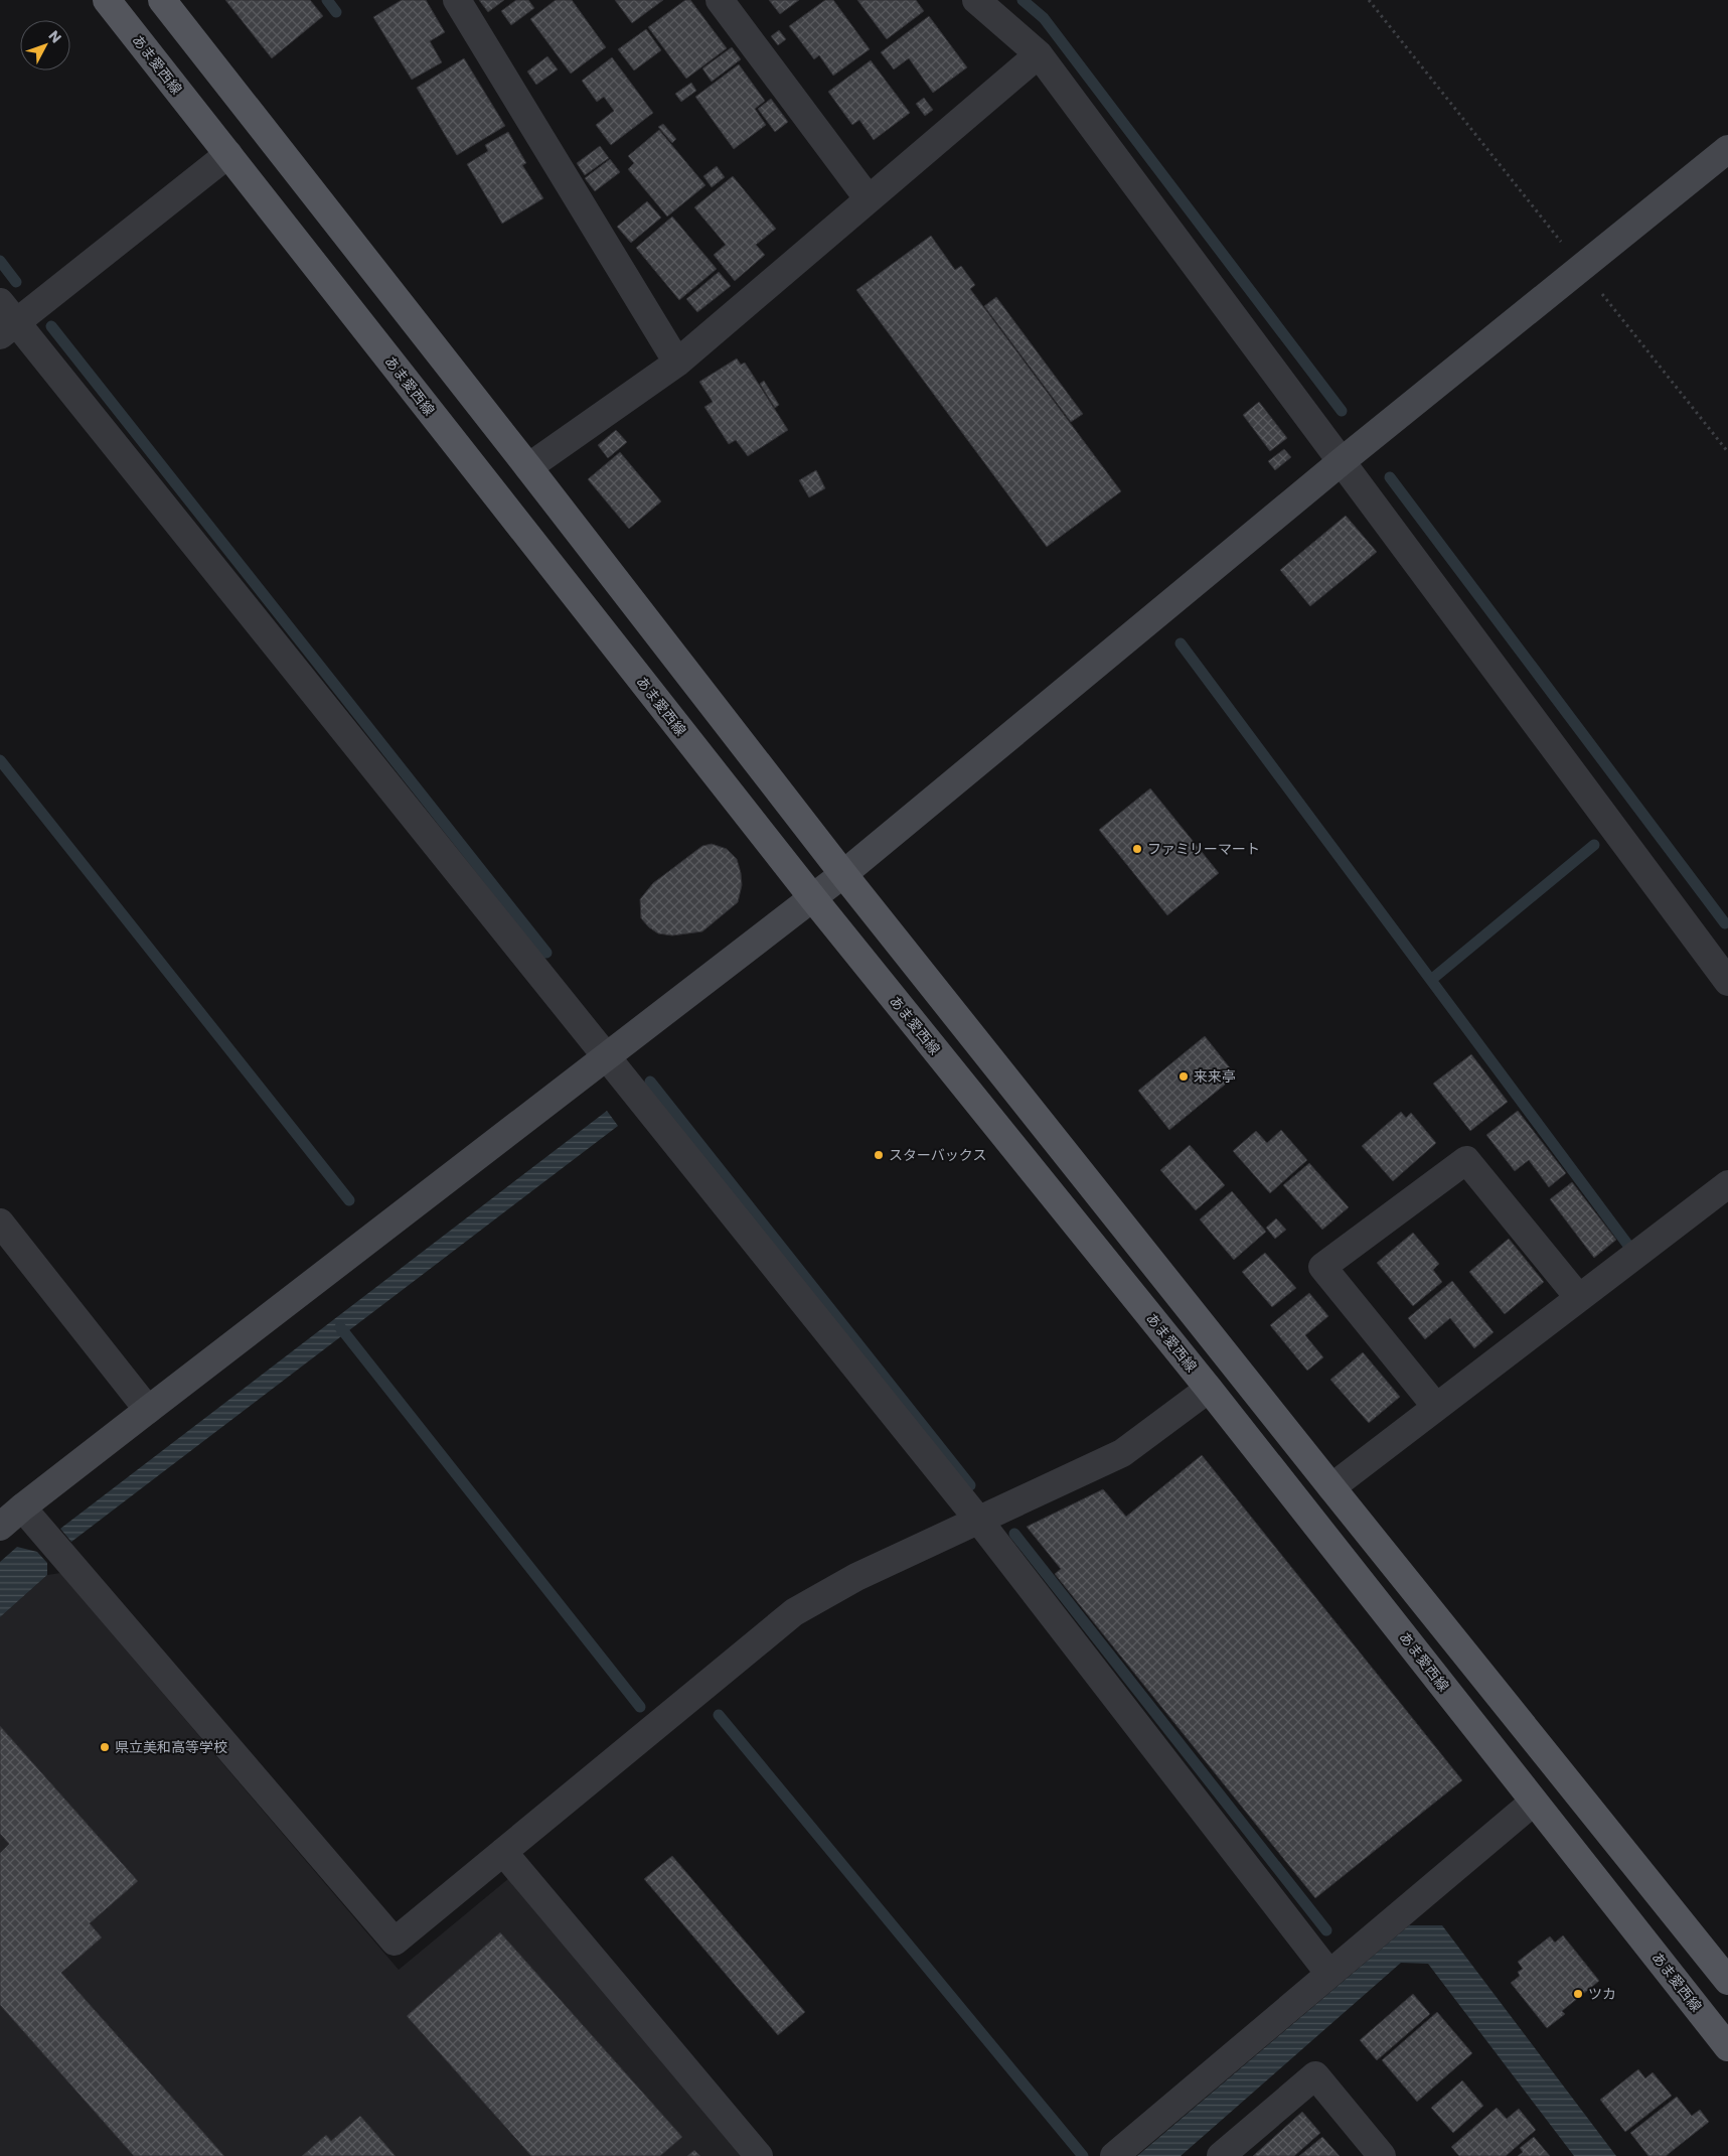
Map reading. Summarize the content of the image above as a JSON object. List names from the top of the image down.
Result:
{
  "streets": {
    "main road": ["あま愛西線"]
  },
  "places": [
    "ファミリーマート",
    "来来亭",
    "スターバックス",
    "県立美和高等学校",
    "ツカ"
  ],
  "north": "top right"
}
